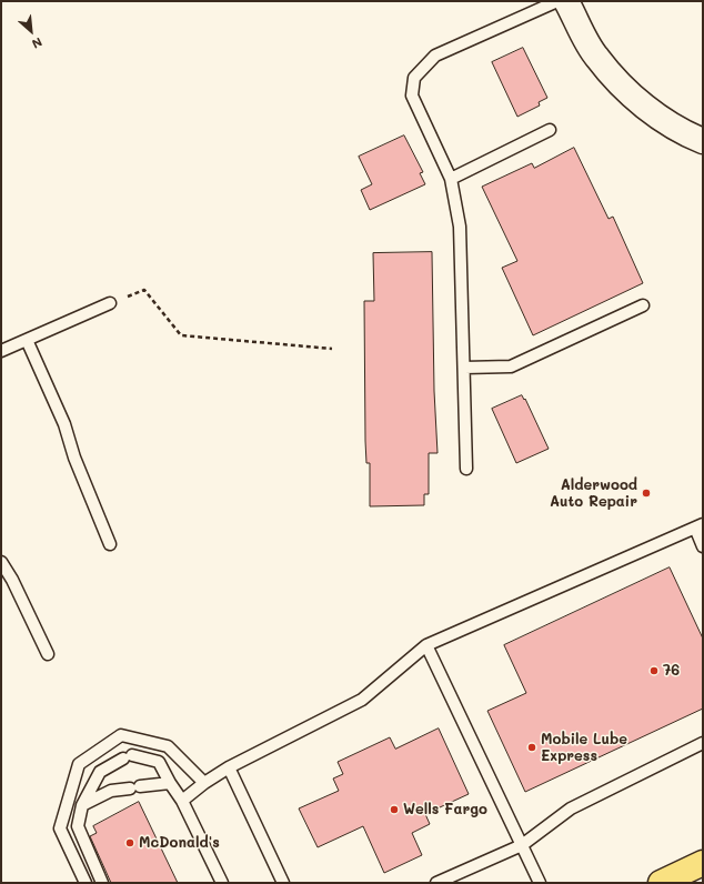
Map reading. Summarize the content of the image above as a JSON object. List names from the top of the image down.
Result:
{
  "places": [
    "Alderwood Auto Repair",
    "76",
    "Mobile Lube Express",
    "Wells Fargo",
    "McDonald's"
  ],
  "north": "bottom right"
}
